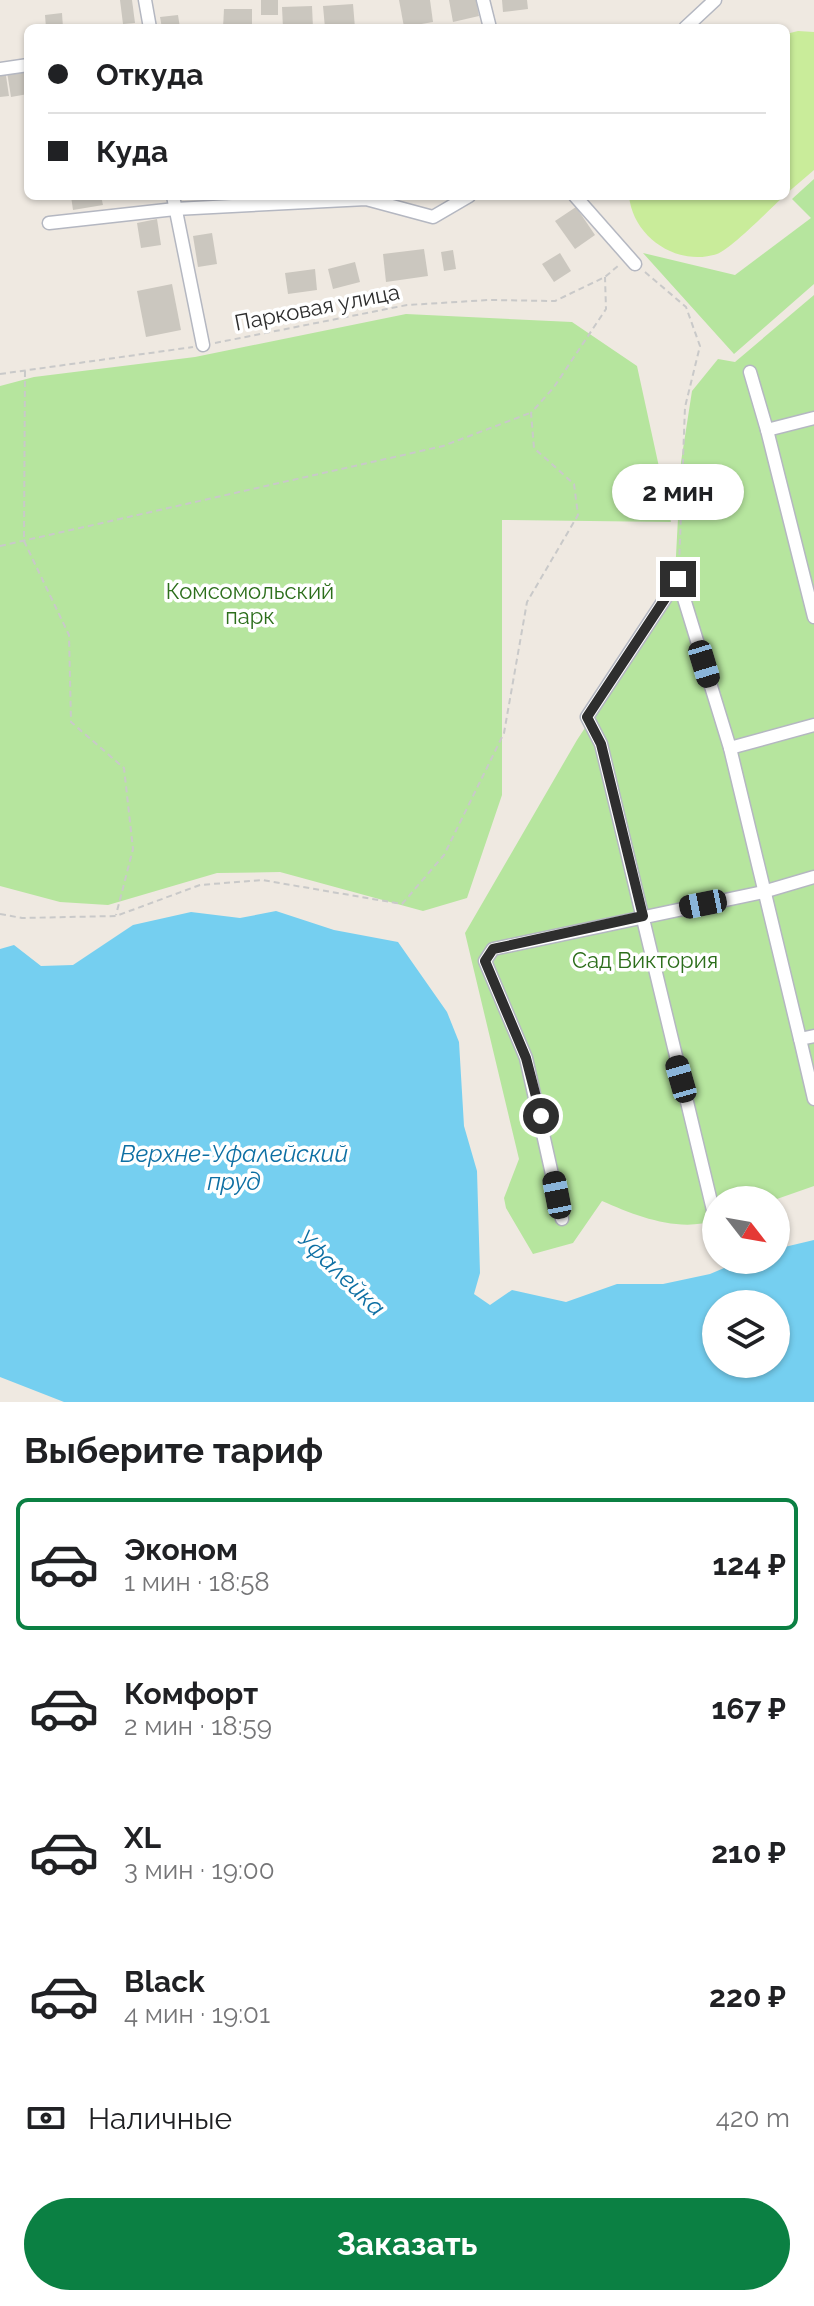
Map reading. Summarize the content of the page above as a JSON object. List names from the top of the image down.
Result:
{
  "streets": {
    "path": ["Парковая улица"]
  },
  "water": ["Верхне-Уфалейский пруд", "Уфалейка"],
  "parks": ["Комсомольский парк", "Сад Виктория"],
  "north": "bottom right",
  "page": {
    "banner": ["Откуда", "Куда"],
    "bubble": "2 мин",
    "heading": "Выберите тариф",
    "list": [
      {
        "name": "Эконом",
        "note": "1 мин · 18:58",
        "value": "124 ₽"
      },
      {
        "name": "Комфорт",
        "note": "2 мин · 18:59",
        "value": "167 ₽"
      },
      {
        "name": "XL",
        "note": "3 мин · 19:00",
        "value": "210 ₽"
      },
      {
        "name": "Black",
        "note": "4 мин · 19:01",
        "value": "220 ₽"
      }
    ],
    "pay": ["Наличные", "420 m"],
    "buttons": "Заказать"
  }
}
